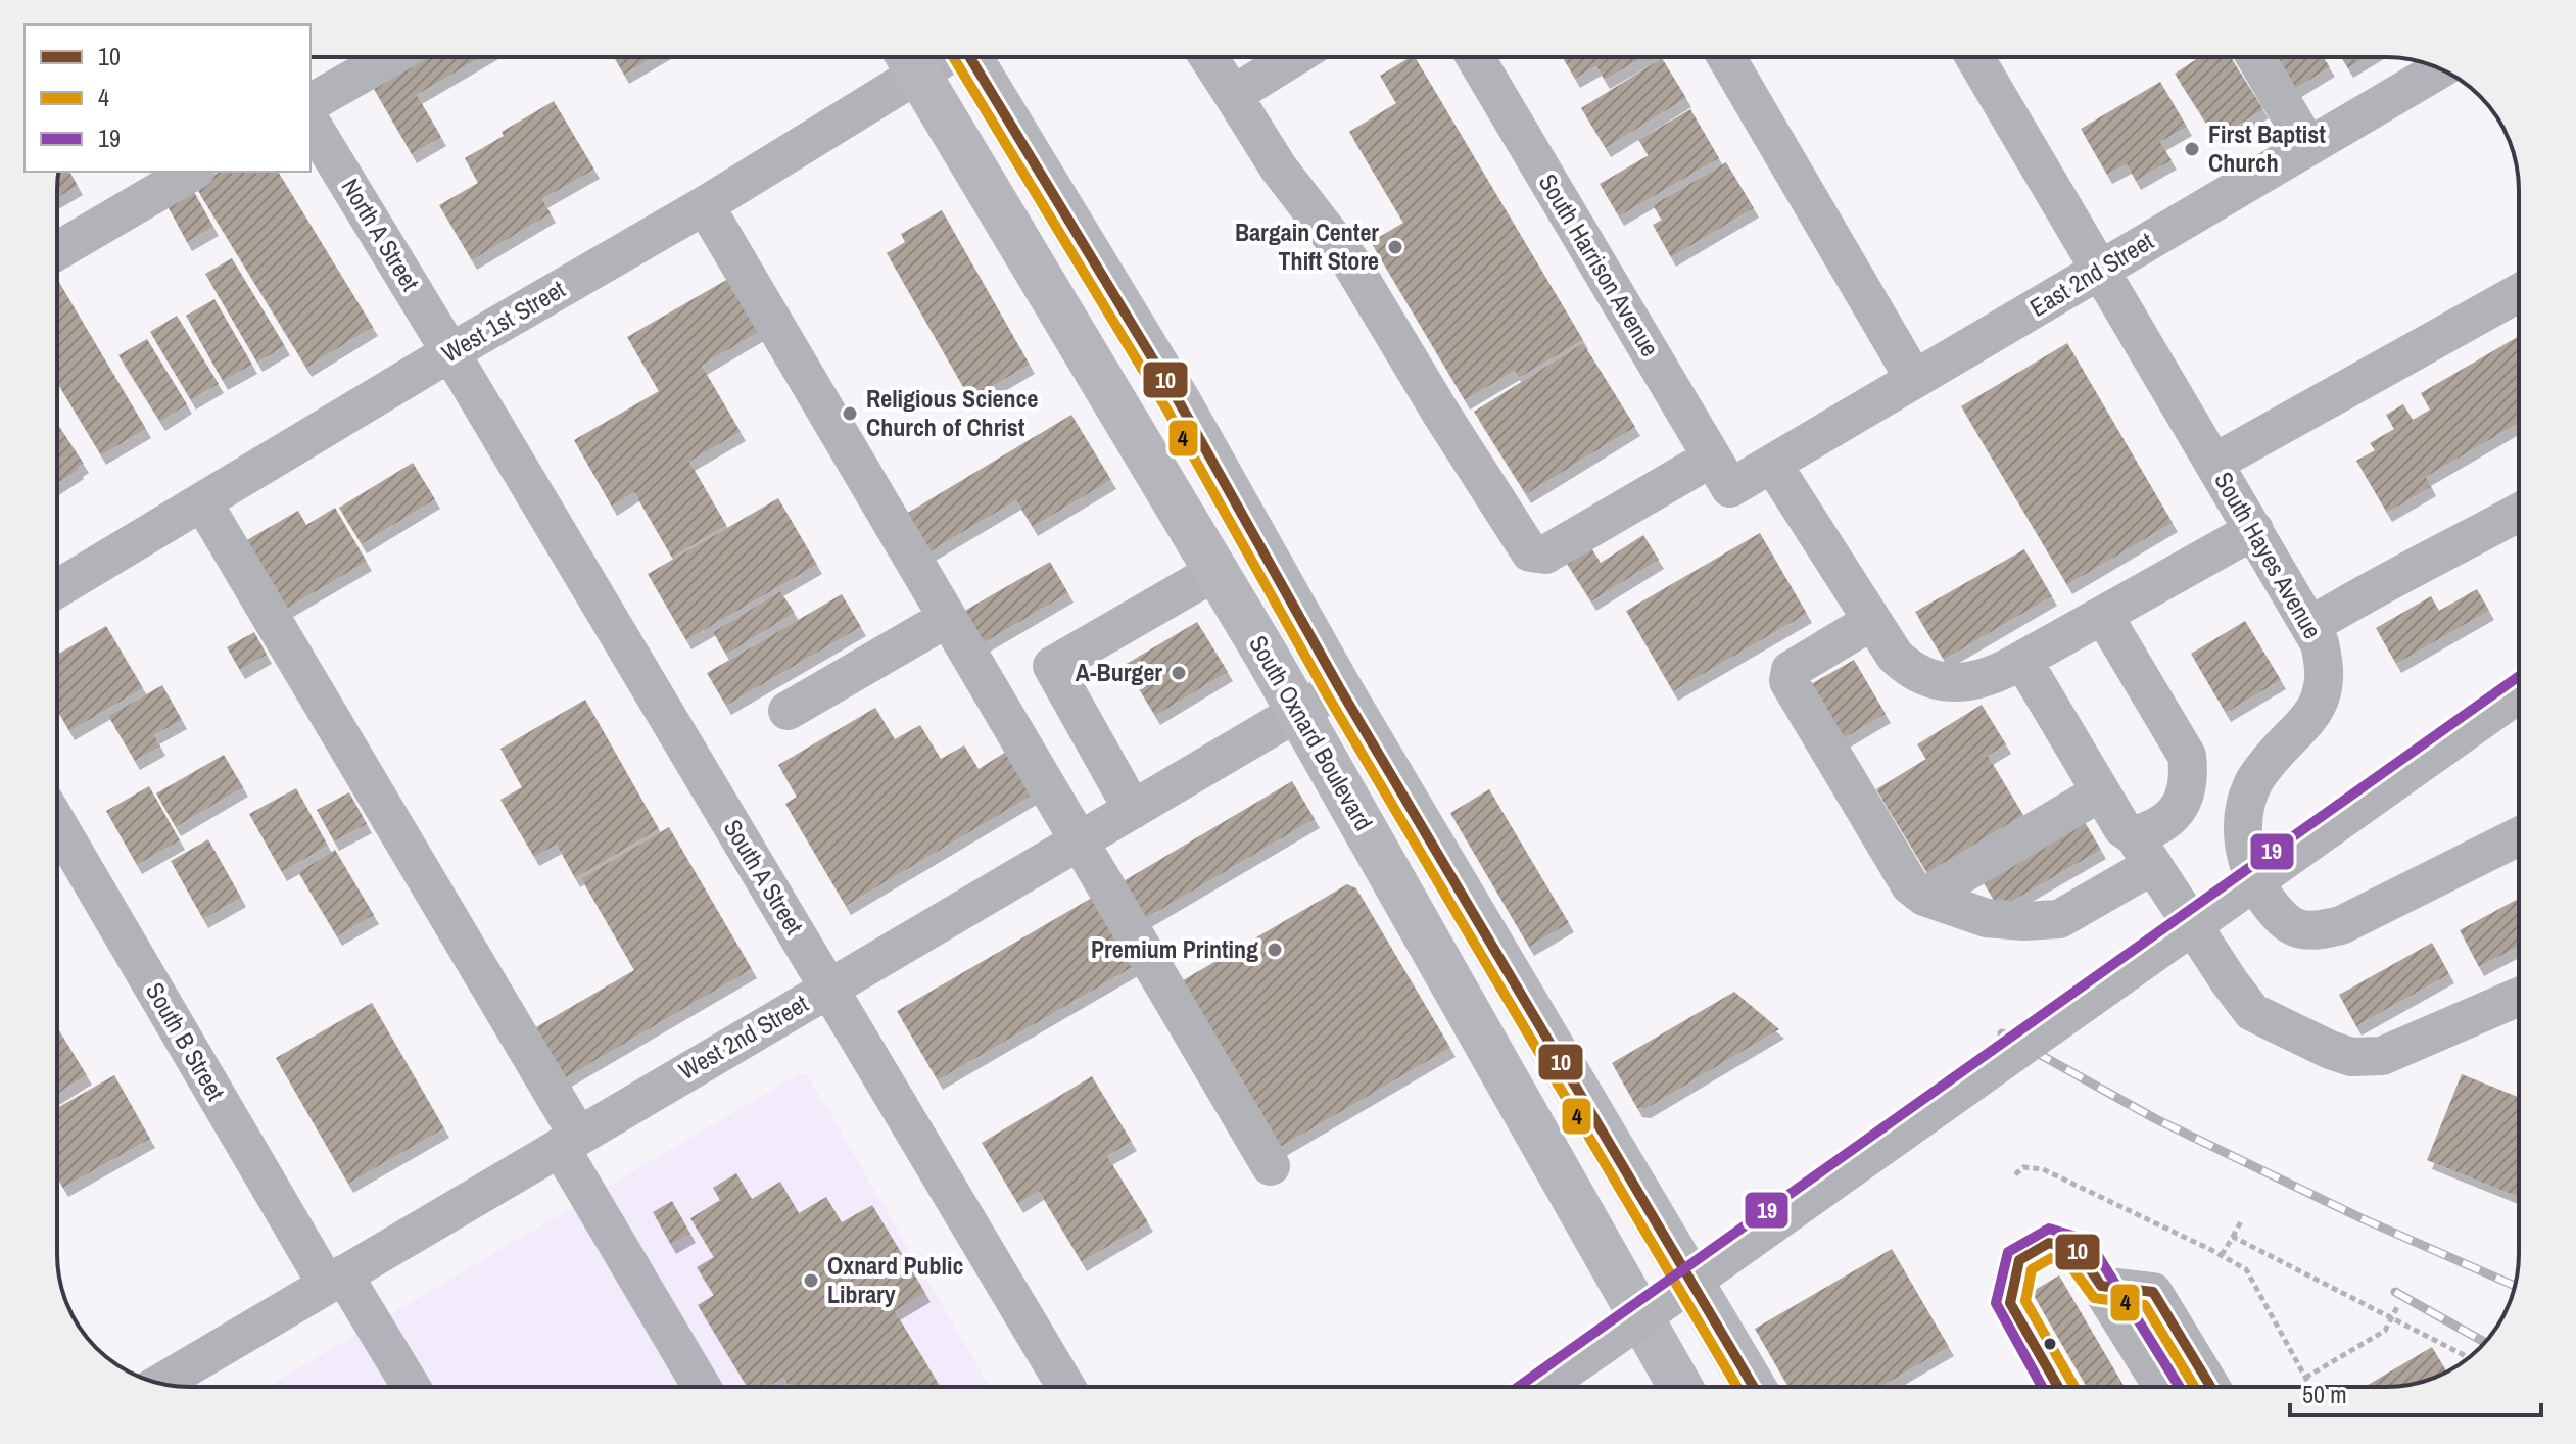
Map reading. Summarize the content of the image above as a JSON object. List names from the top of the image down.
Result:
{
  "streets": {
    "main road": ["South Oxnard Boulevard"],
    "street": [
      "North A Street",
      "South Harrison Avenue",
      "East 2nd Street",
      "West 1st Street",
      "South Hayes Avenue",
      "South A Street",
      "West 2nd Street",
      "South B Street"
    ]
  },
  "crossings": [
    ["North A Street", "West 1st Street"],
    ["North A Street", "South A Street"],
    ["South Harrison Avenue", "East 2nd Street"],
    ["East 2nd Street", "South Hayes Avenue"],
    ["West 1st Street", "South Oxnard Boulevard"],
    ["West 1st Street", "South A Street"],
    ["South Oxnard Boulevard", "West 2nd Street"],
    ["South A Street", "West 2nd Street"],
    ["West 2nd Street", "South B Street"]
  ],
  "places": [
    "First Baptist Church",
    "Bargain Center Thift Store",
    "Religious Science Church of Christ",
    "A-Burger",
    "Premium Printing",
    "Oxnard Public Library"
  ],
  "lines": ["transit line 10", "transit line 4", "transit line 19"],
  "legend": ["10", "4", "19"],
  "scale_bar": "50 m"
}
